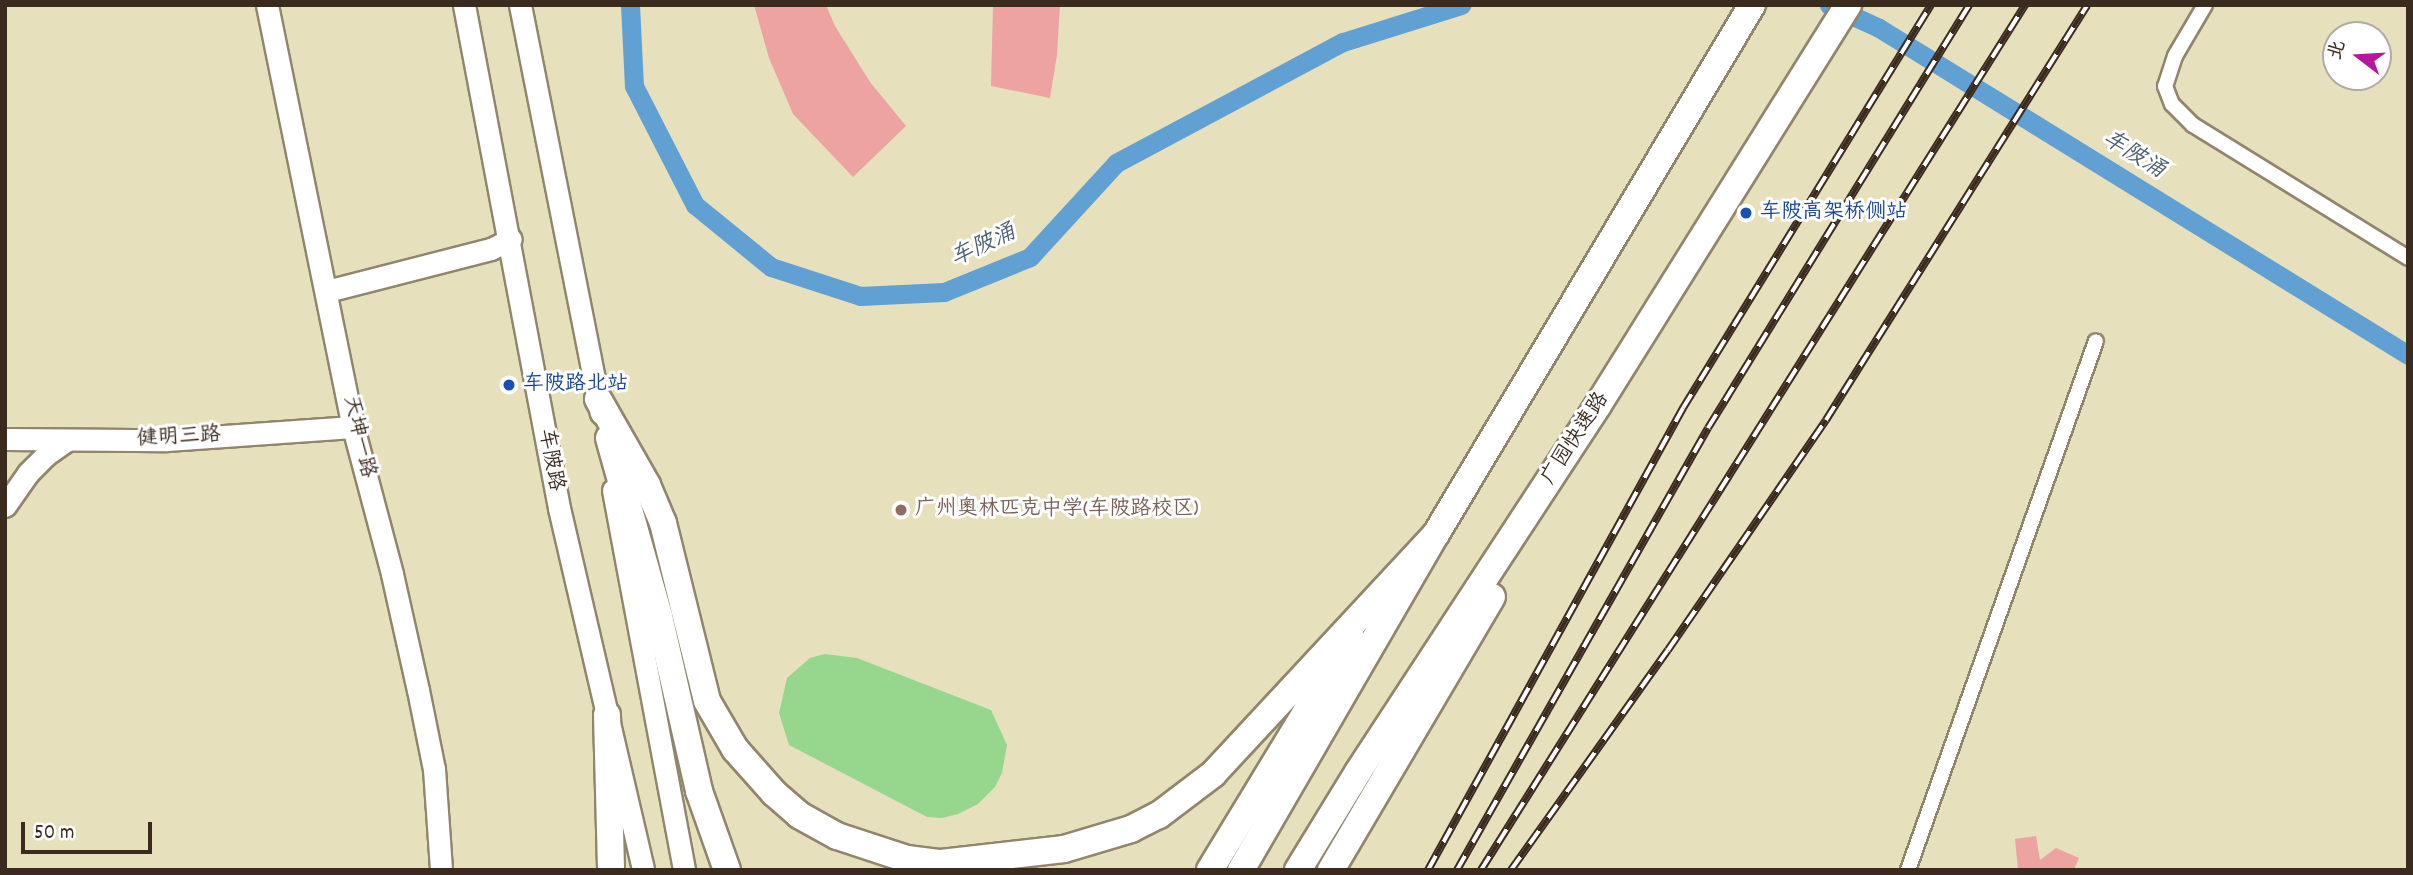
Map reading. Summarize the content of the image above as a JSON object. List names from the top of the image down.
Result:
{
  "streets": {
    "highway": ["广园快速路"],
    "main road": ["天坤一路", "健明三路", "车陂路"]
  },
  "crossings": [
    ["天坤一路", "健明三路"]
  ],
  "water": ["车陂涌"],
  "places": ["车陂高架桥侧站", "车陂路北站", "广州奥林匹克中学(车陂路校区)"],
  "scale_bar": "50 m",
  "north": "left"
}
